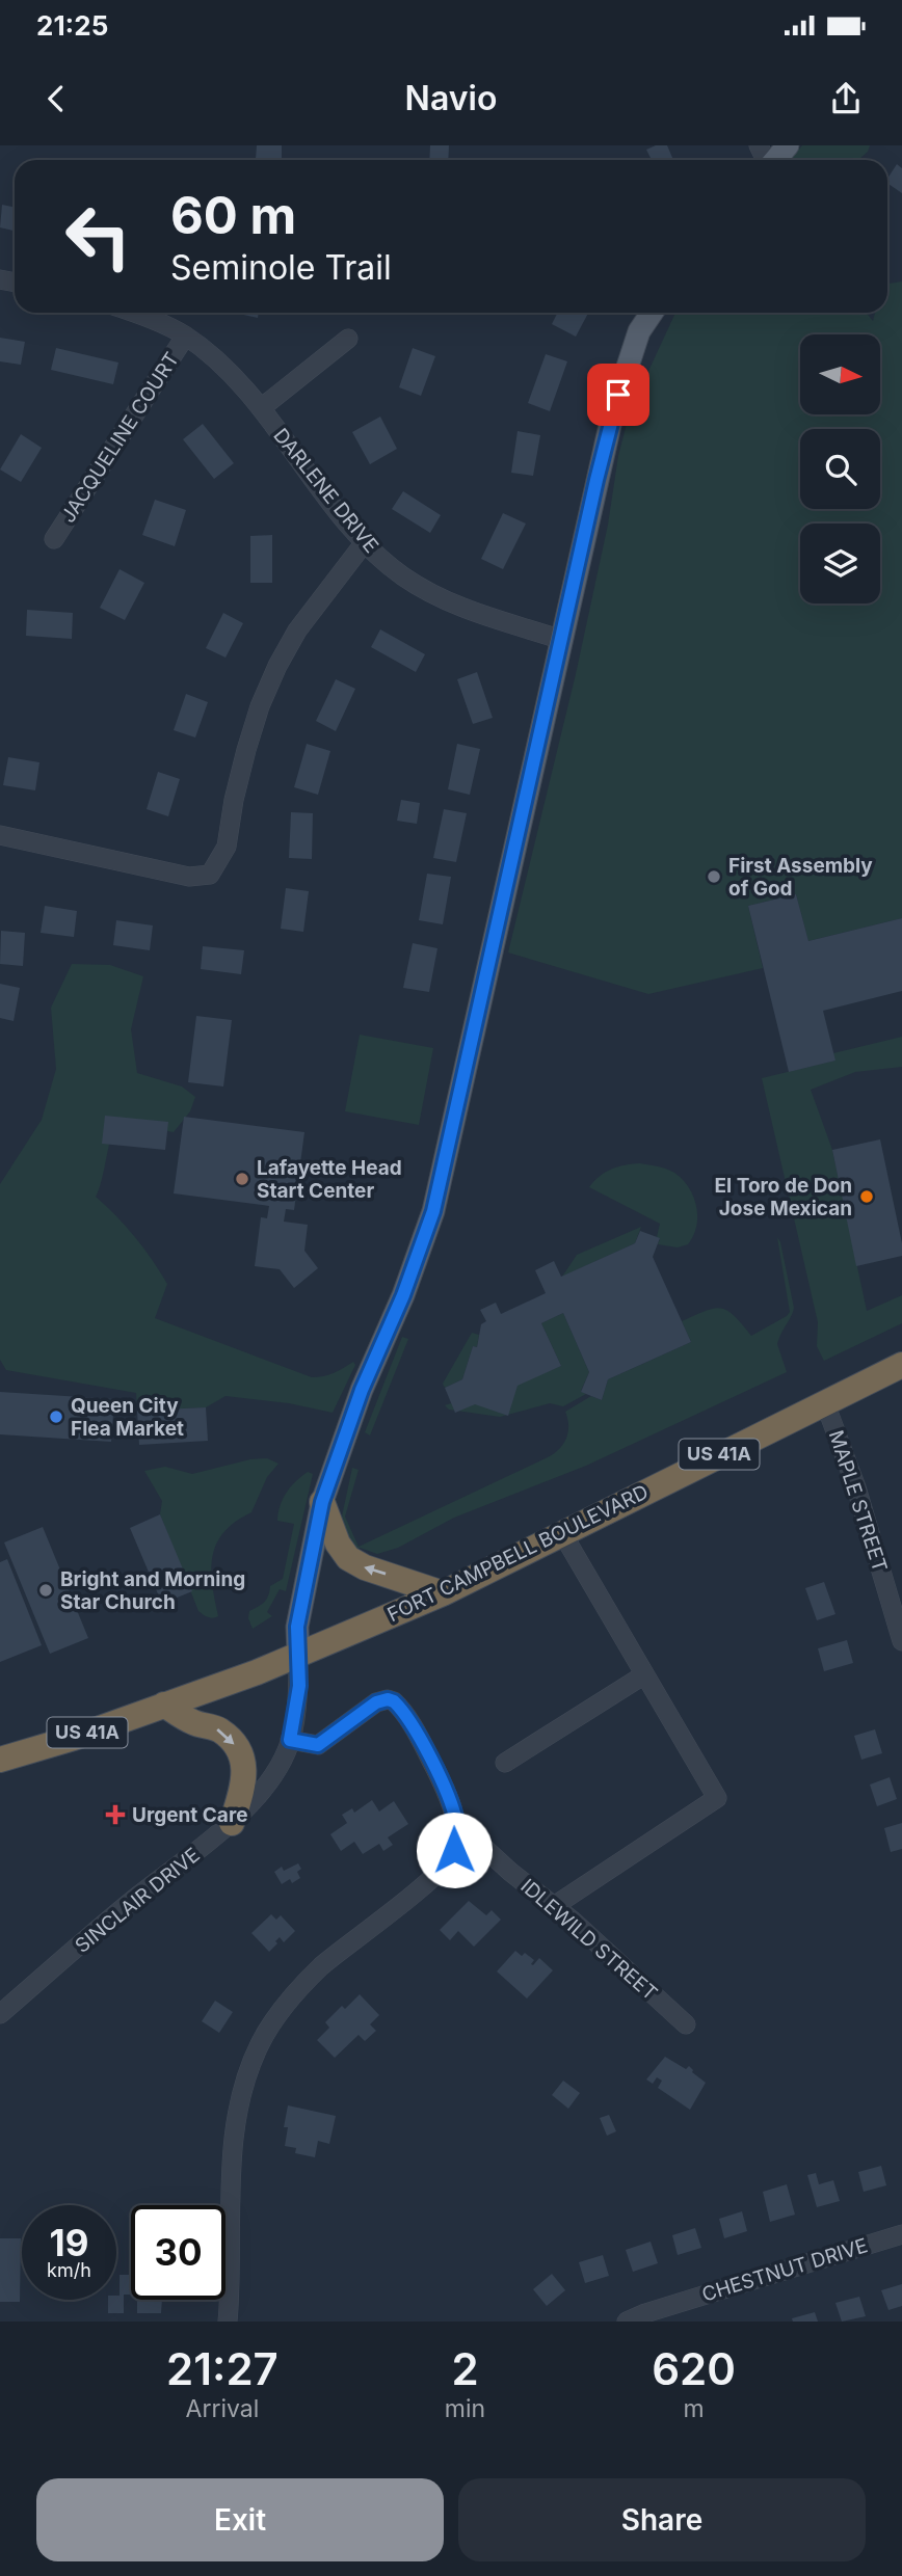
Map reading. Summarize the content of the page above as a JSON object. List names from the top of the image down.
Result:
{
  "streets": {
    "highway": ["US 41A", "FORT CAMPBELL BOULEVARD"],
    "street": [
      "JACQUELINE COURT",
      "DARLENE DRIVE",
      "MAPLE STREET",
      "SINCLAIR DRIVE",
      "IDLEWILD STREET",
      "CHESTNUT DRIVE"
    ]
  },
  "crossings": [
    ["JACQUELINE COURT", "DARLENE DRIVE"],
    ["MAPLE STREET", "FORT CAMPBELL BOULEVARD"],
    ["FORT CAMPBELL BOULEVARD", "SINCLAIR DRIVE"]
  ],
  "places": {
    "other": [
      "First Assembly of God",
      "Lafayette Head Start Center",
      "El Toro de Don Jose Mexican",
      "Queen City Flea Market",
      "Bright and Morning Star Church"
    ],
    "health": ["Urgent Care"]
  },
  "north": "right",
  "page": {
    "status": "21:25",
    "header": "Navio",
    "turn": ["60 m", "Seminole Trail"],
    "speed": "19 km/h",
    "limit": "30",
    "eta": [
      "21:27",
      "Arrival",
      "2",
      "min",
      "620",
      "m"
    ],
    "buttons": ["Exit", "Share"]
  }
}
